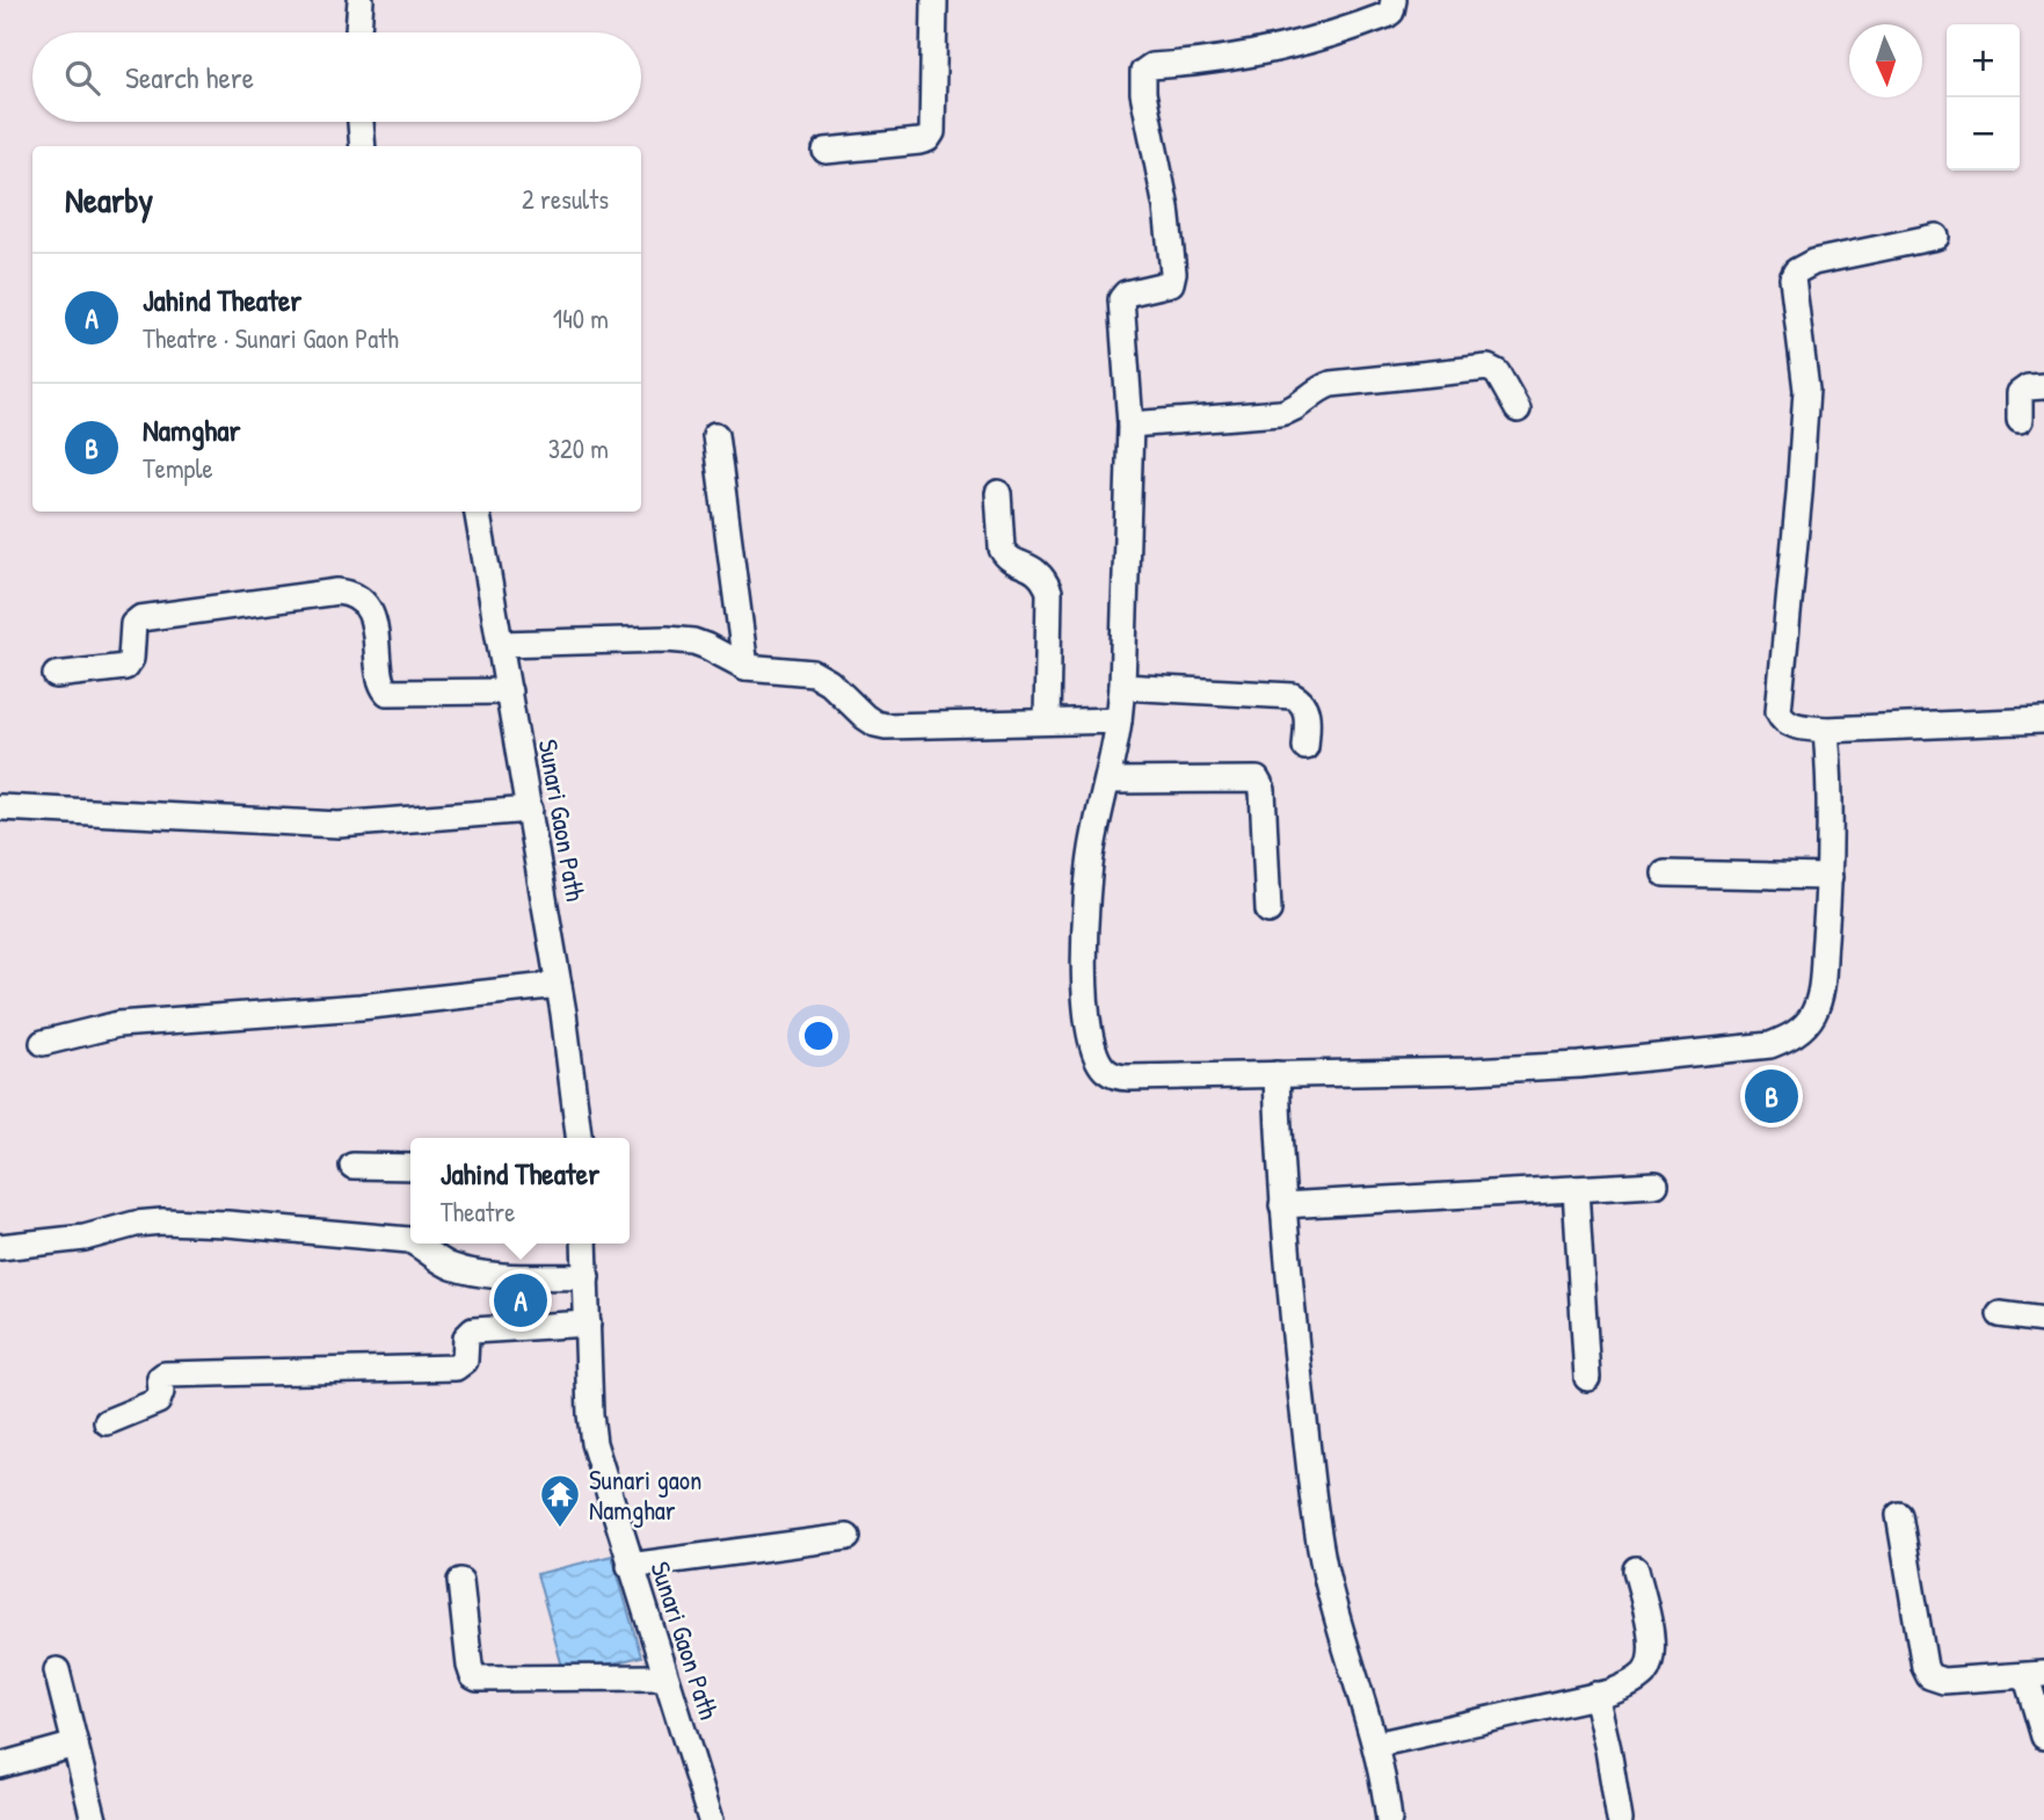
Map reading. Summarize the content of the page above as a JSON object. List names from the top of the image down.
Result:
{
  "streets": {
    "street": ["Sunari Gaon Path"]
  },
  "places": {
    "temple": ["Sunari gaon Namghar"]
  },
  "north": "bottom",
  "page": {
    "map_buttons": ["+", "−"],
    "search": "Search here",
    "heading": ["Nearby", "2 results"],
    "list": [
      {
        "mark": "A",
        "name": "Jahind Theater",
        "note": "Theatre · Sunari Gaon Path",
        "value": "140 m"
      },
      {
        "mark": "B",
        "name": "Namghar",
        "note": "Temple",
        "value": "320 m"
      }
    ],
    "pins": ["B", "A"],
    "popup": ["Jahind Theater", "Theatre"]
  }
}
